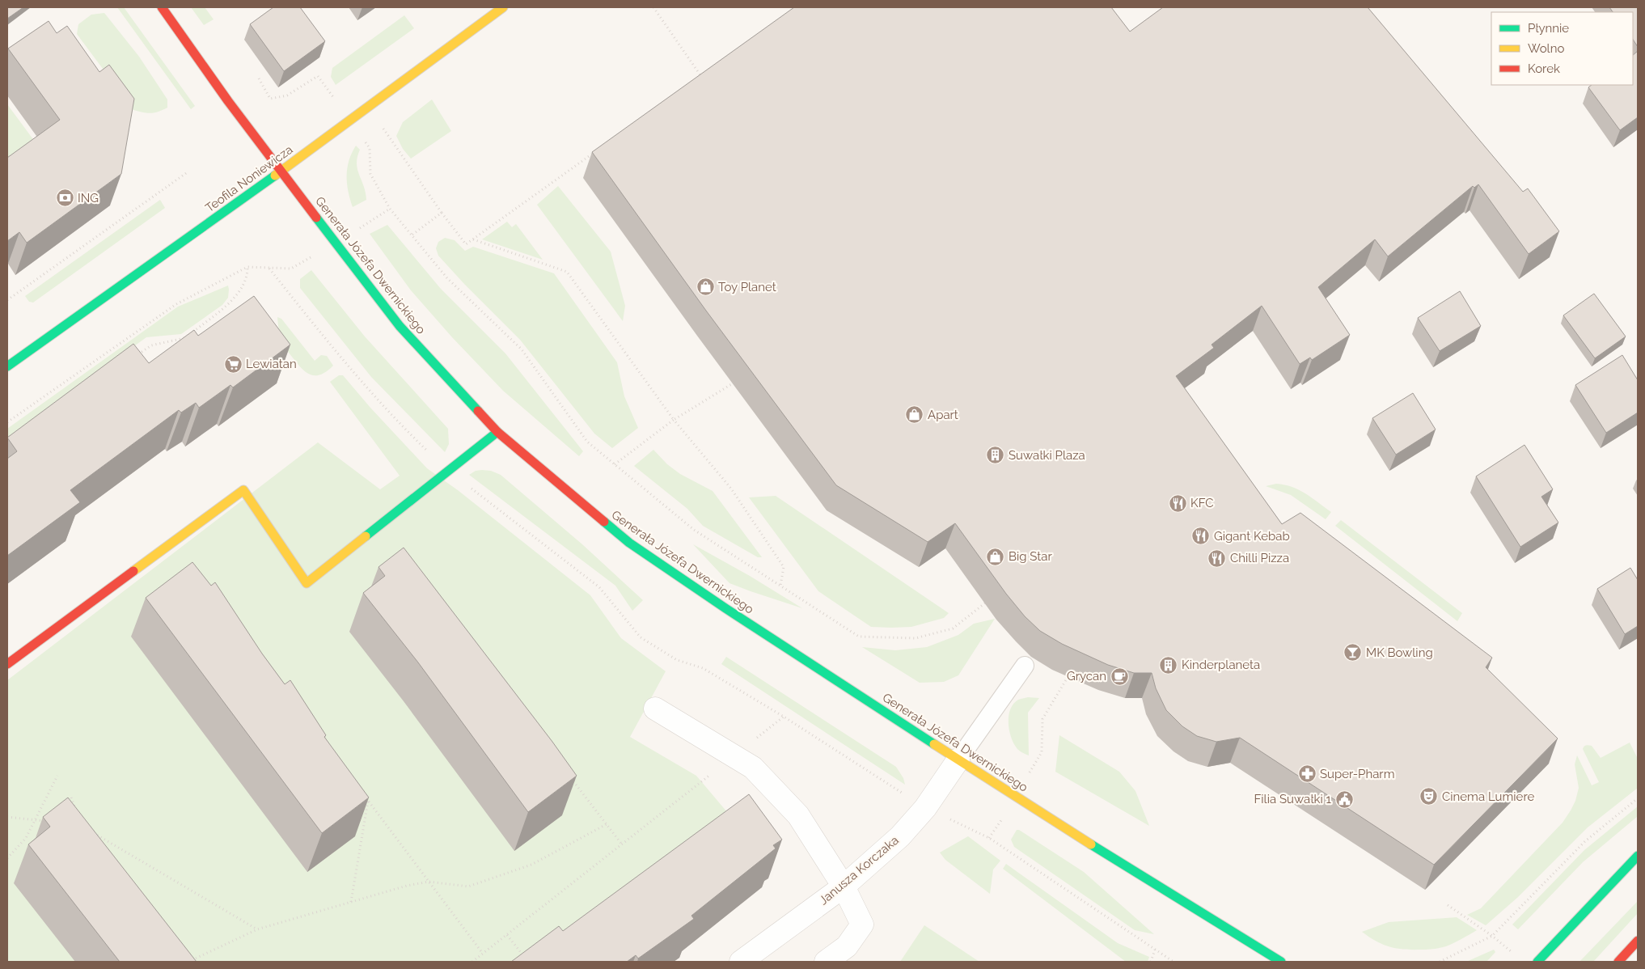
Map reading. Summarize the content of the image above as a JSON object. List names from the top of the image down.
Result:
{
  "streets": {
    "street": ["Teofila Noniewicza", "Generała Józefa Dwernickiego", "Janusza Korczaka"]
  },
  "crossings": [
    ["Teofila Noniewicza", "Generała Józefa Dwernickiego"],
    ["Generała Józefa Dwernickiego", "Janusza Korczaka"]
  ],
  "places": {
    "bank": ["ING"],
    "shop": ["Toy Planet", "Apart", "Big Star"],
    "supermarket": ["Lewiatan"],
    "building": ["Suwałki Plaza", "Kinderplaneta"],
    "restaurant": ["KFC", "Gigant Kebab", "Chilli Pizza"],
    "bar": ["MK Bowling"],
    "cafe": ["Grycan"],
    "pharmacy": ["Super-Pharm"],
    "theatre": ["Cinema Lumiere"],
    "public building": ["Filia Suwałki 1"]
  },
  "legend": ["Płynnie", "Wolno", "Korek"]
}
